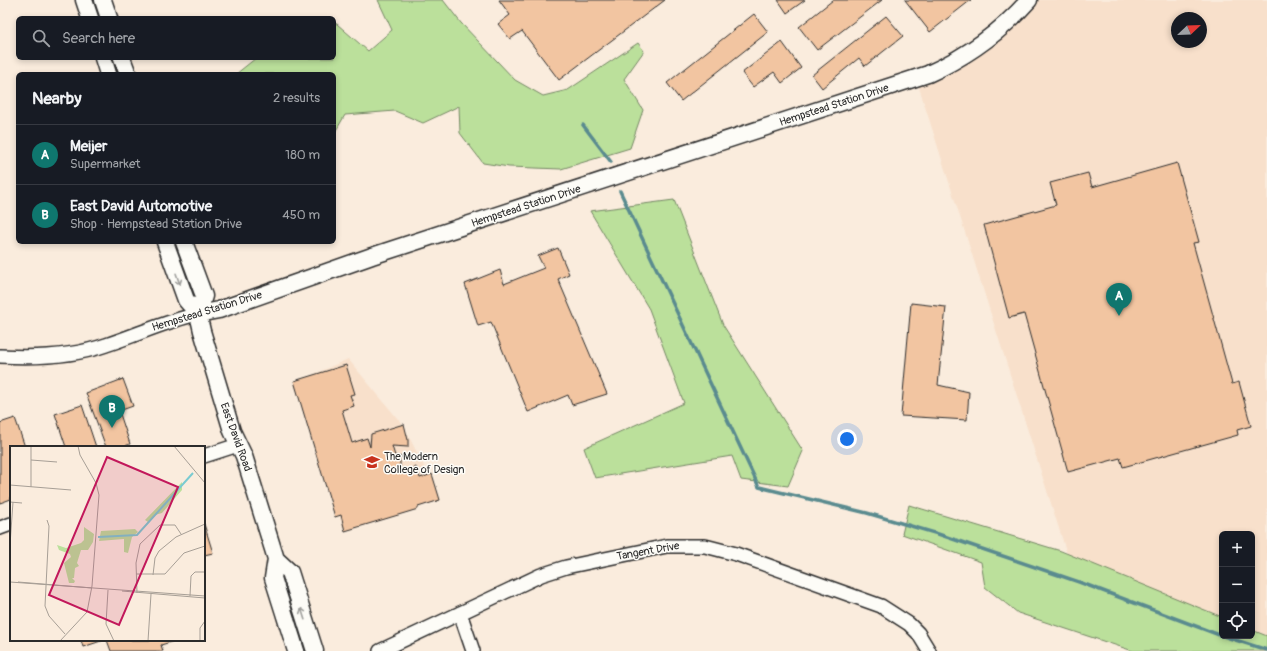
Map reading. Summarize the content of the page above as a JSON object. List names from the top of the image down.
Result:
{
  "streets": {
    "street": ["Hempstead Station Drive", "East David Road", "Tangent Drive"]
  },
  "crossings": [
    ["Hempstead Station Drive", "East David Road"]
  ],
  "places": {
    "school or university": ["The Modern College of Design"]
  },
  "north": "top right",
  "page": {
    "search": "Search here",
    "heading": ["Nearby", "2 results"],
    "list": [
      {
        "mark": "A",
        "name": "Meijer",
        "note": "Supermarket",
        "value": "180 m"
      },
      {
        "mark": "B",
        "name": "East David Automotive",
        "note": "Shop · Hempstead Station Drive",
        "value": "450 m"
      }
    ],
    "pins": ["A", "B"],
    "map_buttons": ["+", "−"]
  }
}
